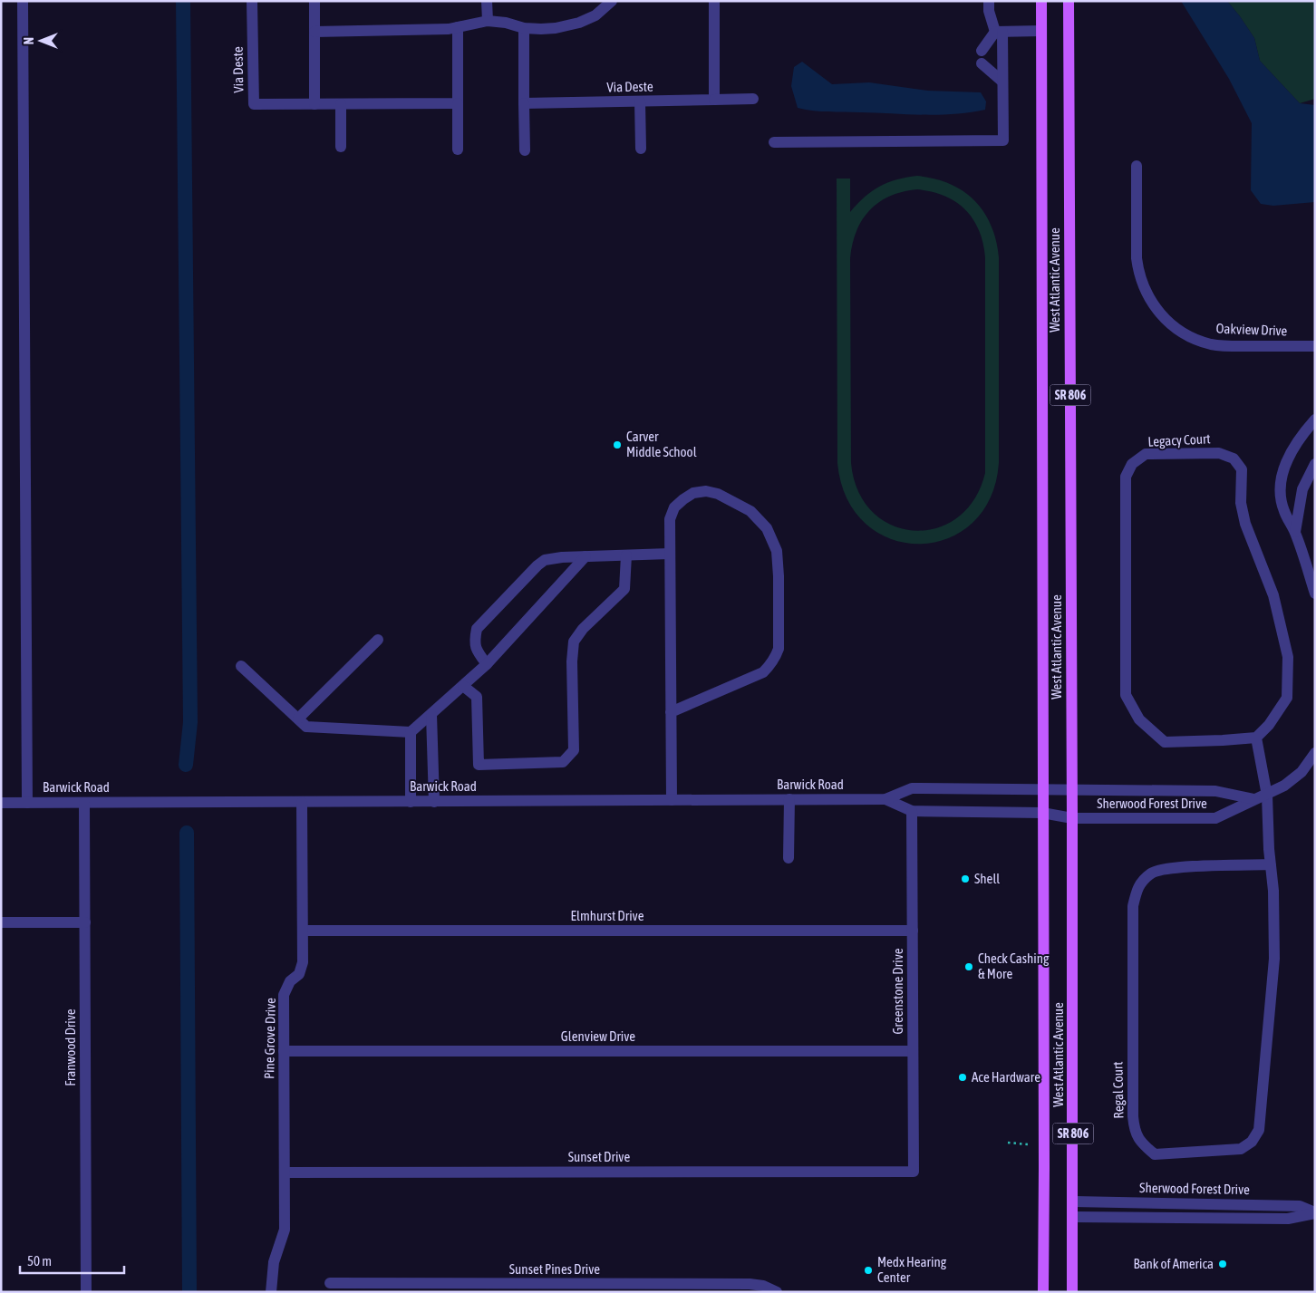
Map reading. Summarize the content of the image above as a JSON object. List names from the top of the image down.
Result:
{
  "streets": {
    "main road": ["West Atlantic Avenue", "SR 806"],
    "street": [
      "Via Deste",
      "Oakview Drive",
      "Legacy Court",
      "Barwick Road",
      "Sherwood Forest Drive",
      "Elmhurst Drive",
      "Greenstone Drive",
      "Glenview Drive",
      "Pine Grove Drive",
      "Franwood Drive",
      "Regal Court",
      "Sunset Drive",
      "Sunset Pines Drive"
    ]
  },
  "crossings": [
    ["West Atlantic Avenue", "Barwick Road"],
    ["West Atlantic Avenue", "Sherwood Forest Drive"],
    ["Barwick Road", "Sherwood Forest Drive"],
    ["Barwick Road", "Greenstone Drive"],
    ["Barwick Road", "Pine Grove Drive"],
    ["Barwick Road", "Franwood Drive"],
    ["Sherwood Forest Drive", "Regal Court"],
    ["Elmhurst Drive", "Greenstone Drive"],
    ["Elmhurst Drive", "Pine Grove Drive"],
    ["Greenstone Drive", "Glenview Drive"],
    ["Greenstone Drive", "Sunset Drive"],
    ["Glenview Drive", "Pine Grove Drive"],
    ["Pine Grove Drive", "Sunset Drive"]
  ],
  "places": [
    "Carver Middle School",
    "Shell",
    "Check Cashing & More",
    "Ace Hardware",
    "Bank of America",
    "Medx Hearing Center"
  ],
  "scale_bar": "50 m",
  "north": "left"
}
